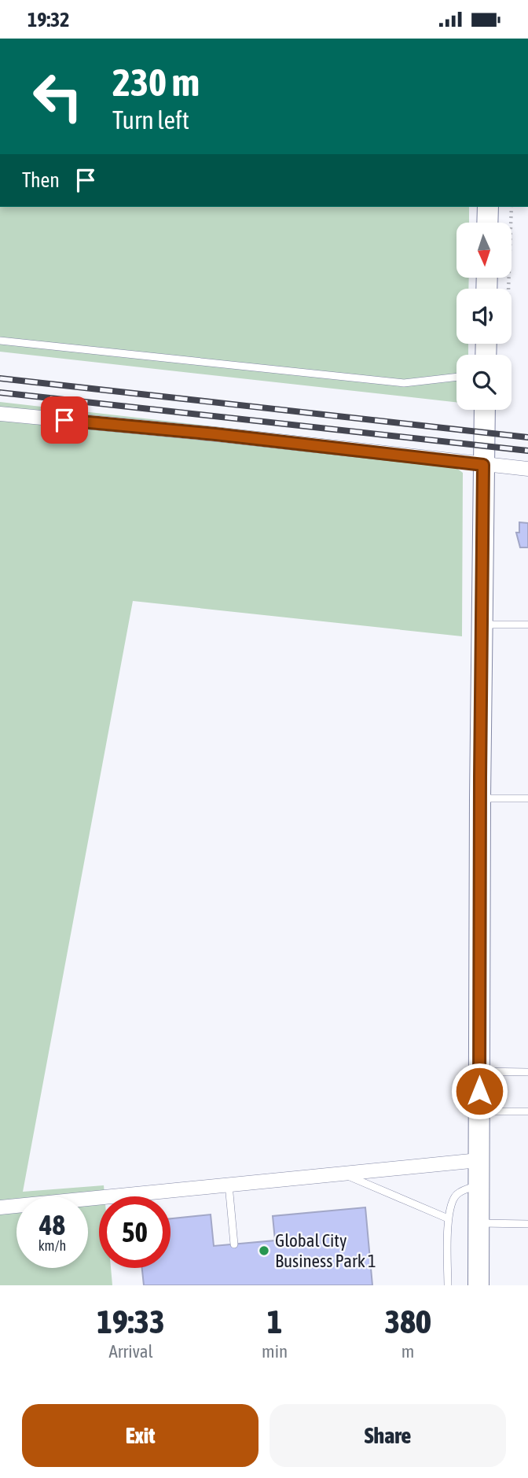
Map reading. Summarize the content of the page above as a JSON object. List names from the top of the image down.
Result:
{
  "places": ["Global City Business Park 1"],
  "north": "bottom",
  "page": {
    "status": "19:32",
    "turn": ["230 m", "Turn left"],
    "then": "Then",
    "speed": "48 km/h",
    "limit": "50",
    "eta": [
      "19:33",
      "Arrival",
      "1",
      "min",
      "380",
      "m"
    ],
    "buttons": ["Exit", "Share"]
  }
}
